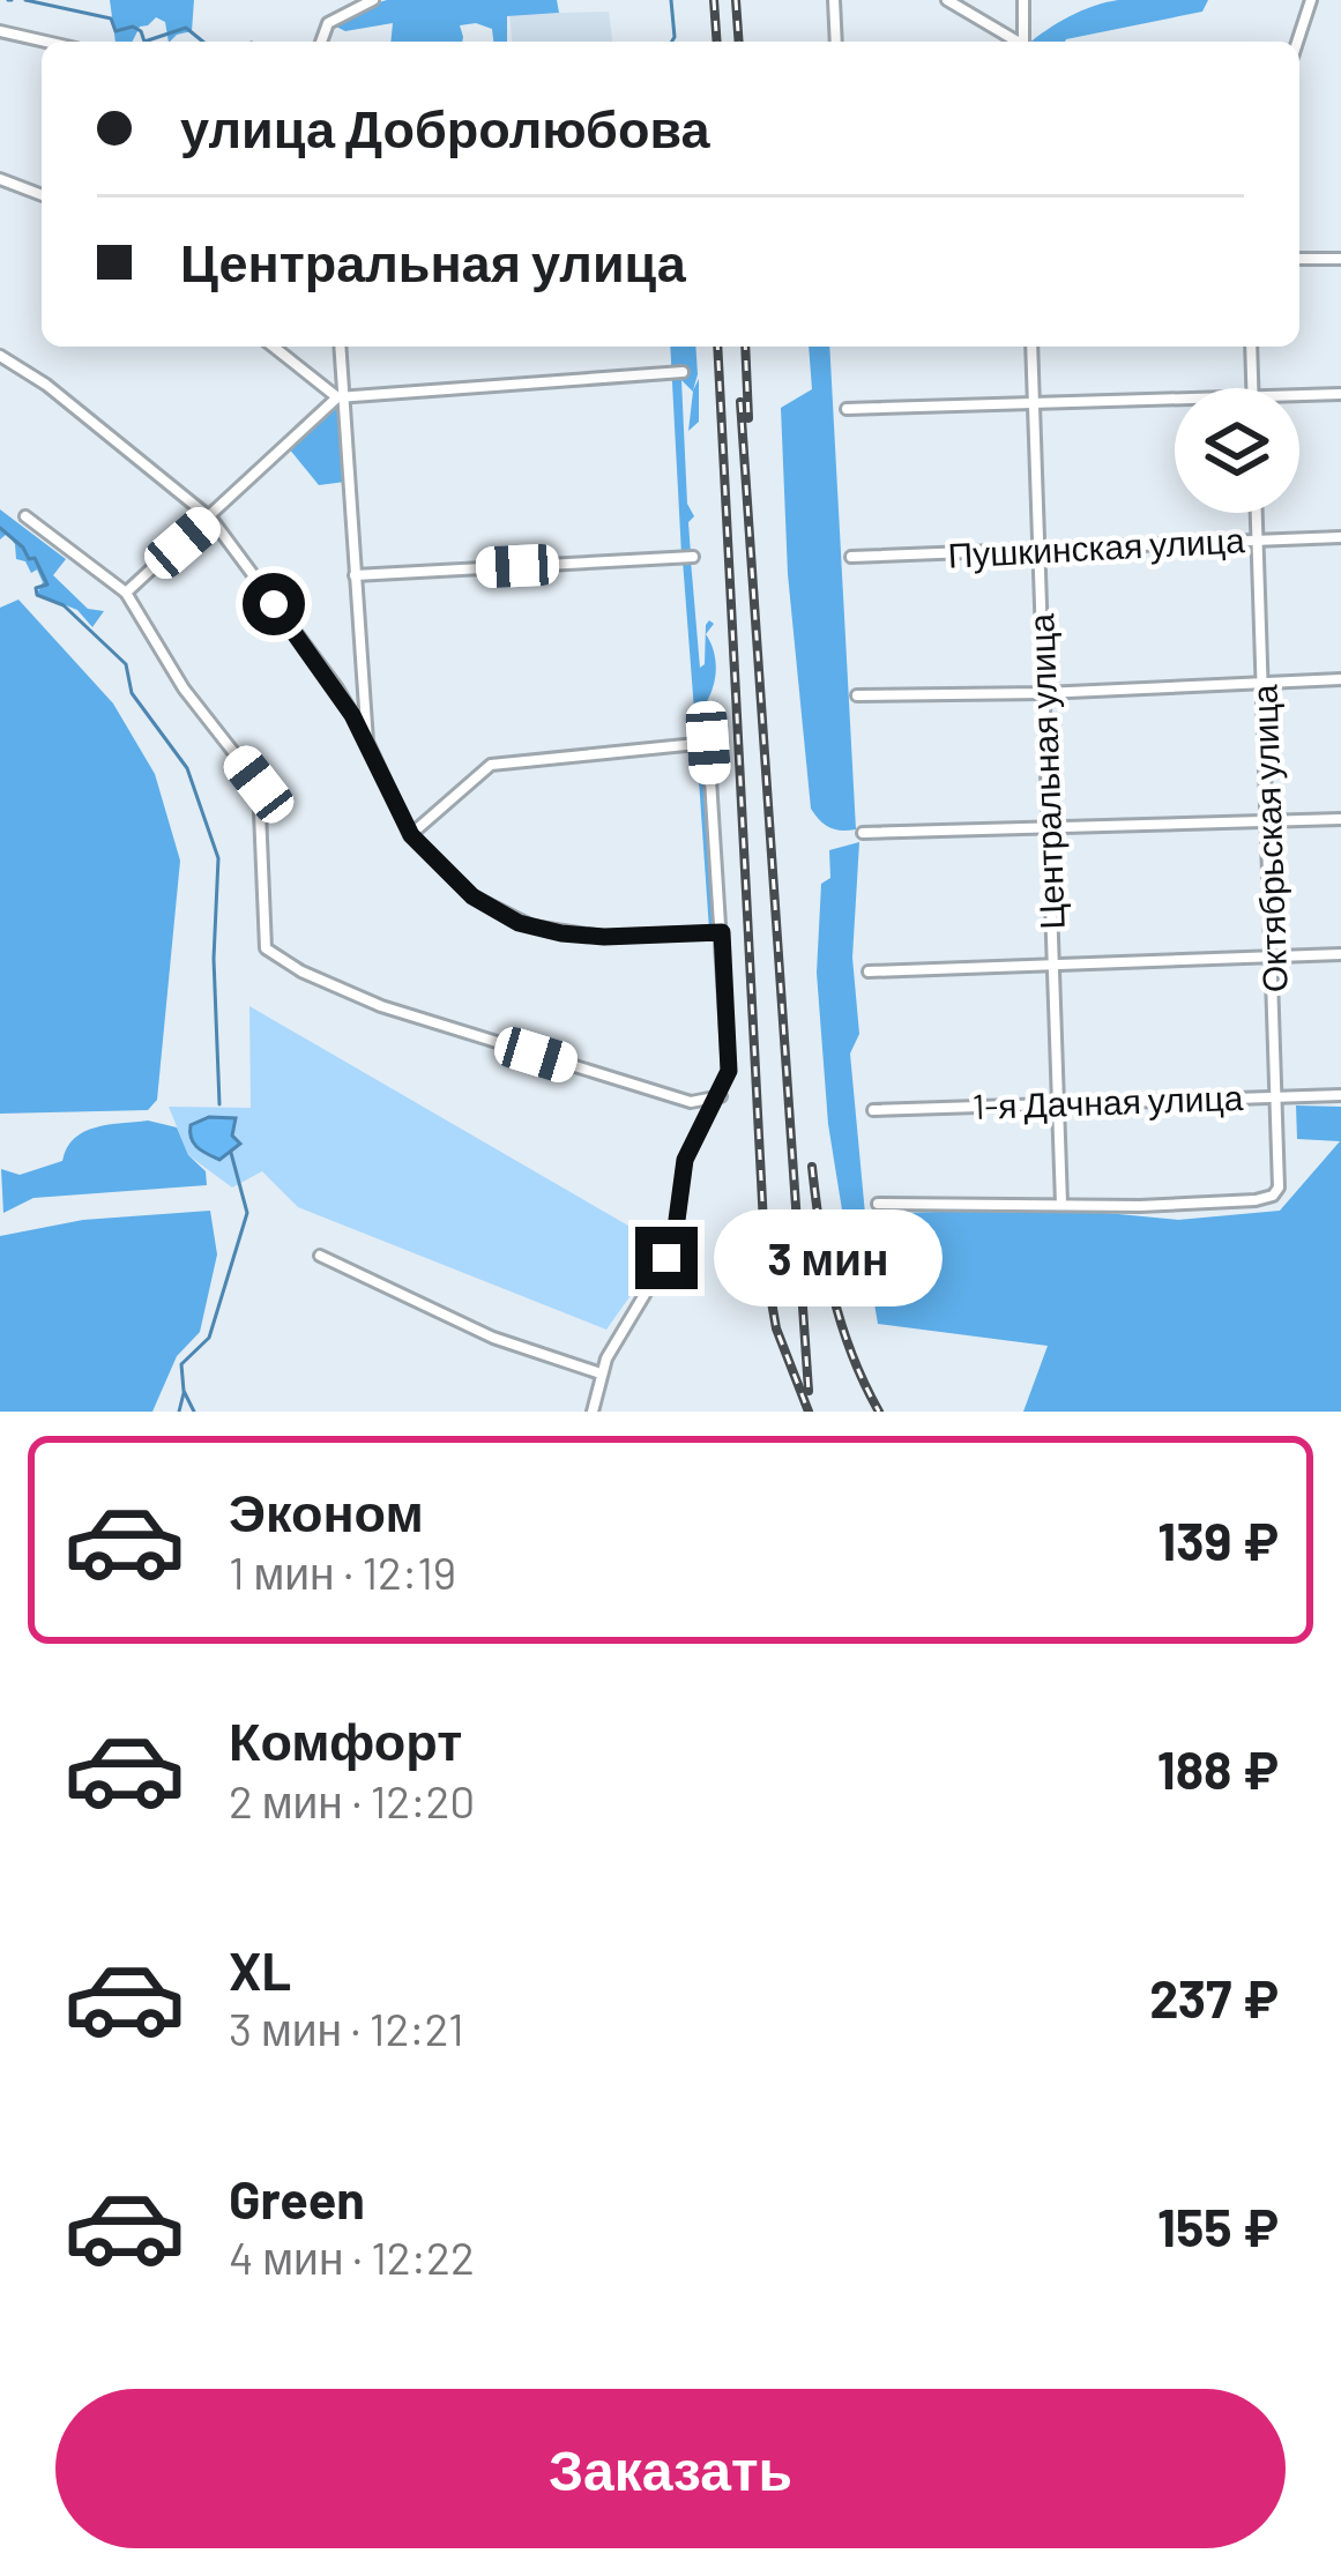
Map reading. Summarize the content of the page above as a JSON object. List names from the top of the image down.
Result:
{
  "streets": {
    "street": [
      "Пушкинская улица",
      "Центральная улица",
      "Октябрьская улица",
      "1-я Дачная улица"
    ]
  },
  "crossings": [
    ["Пушкинская улица", "Центральная улица"],
    ["Пушкинская улица", "Октябрьская улица"],
    ["Центральная улица", "Октябрьская улица"],
    ["Центральная улица", "1-я Дачная улица"],
    ["Октябрьская улица", "1-я Дачная улица"]
  ],
  "page": {
    "banner": ["улица Добролюбова", "Центральная улица"],
    "bubble": "3 мин",
    "list": [
      {
        "name": "Эконом",
        "note": "1 мин · 12:19",
        "value": "139 ₽"
      },
      {
        "name": "Комфорт",
        "note": "2 мин · 12:20",
        "value": "188 ₽"
      },
      {
        "name": "XL",
        "note": "3 мин · 12:21",
        "value": "237 ₽"
      },
      {
        "name": "Green",
        "note": "4 мин · 12:22",
        "value": "155 ₽"
      }
    ],
    "buttons": "Заказать"
  }
}
